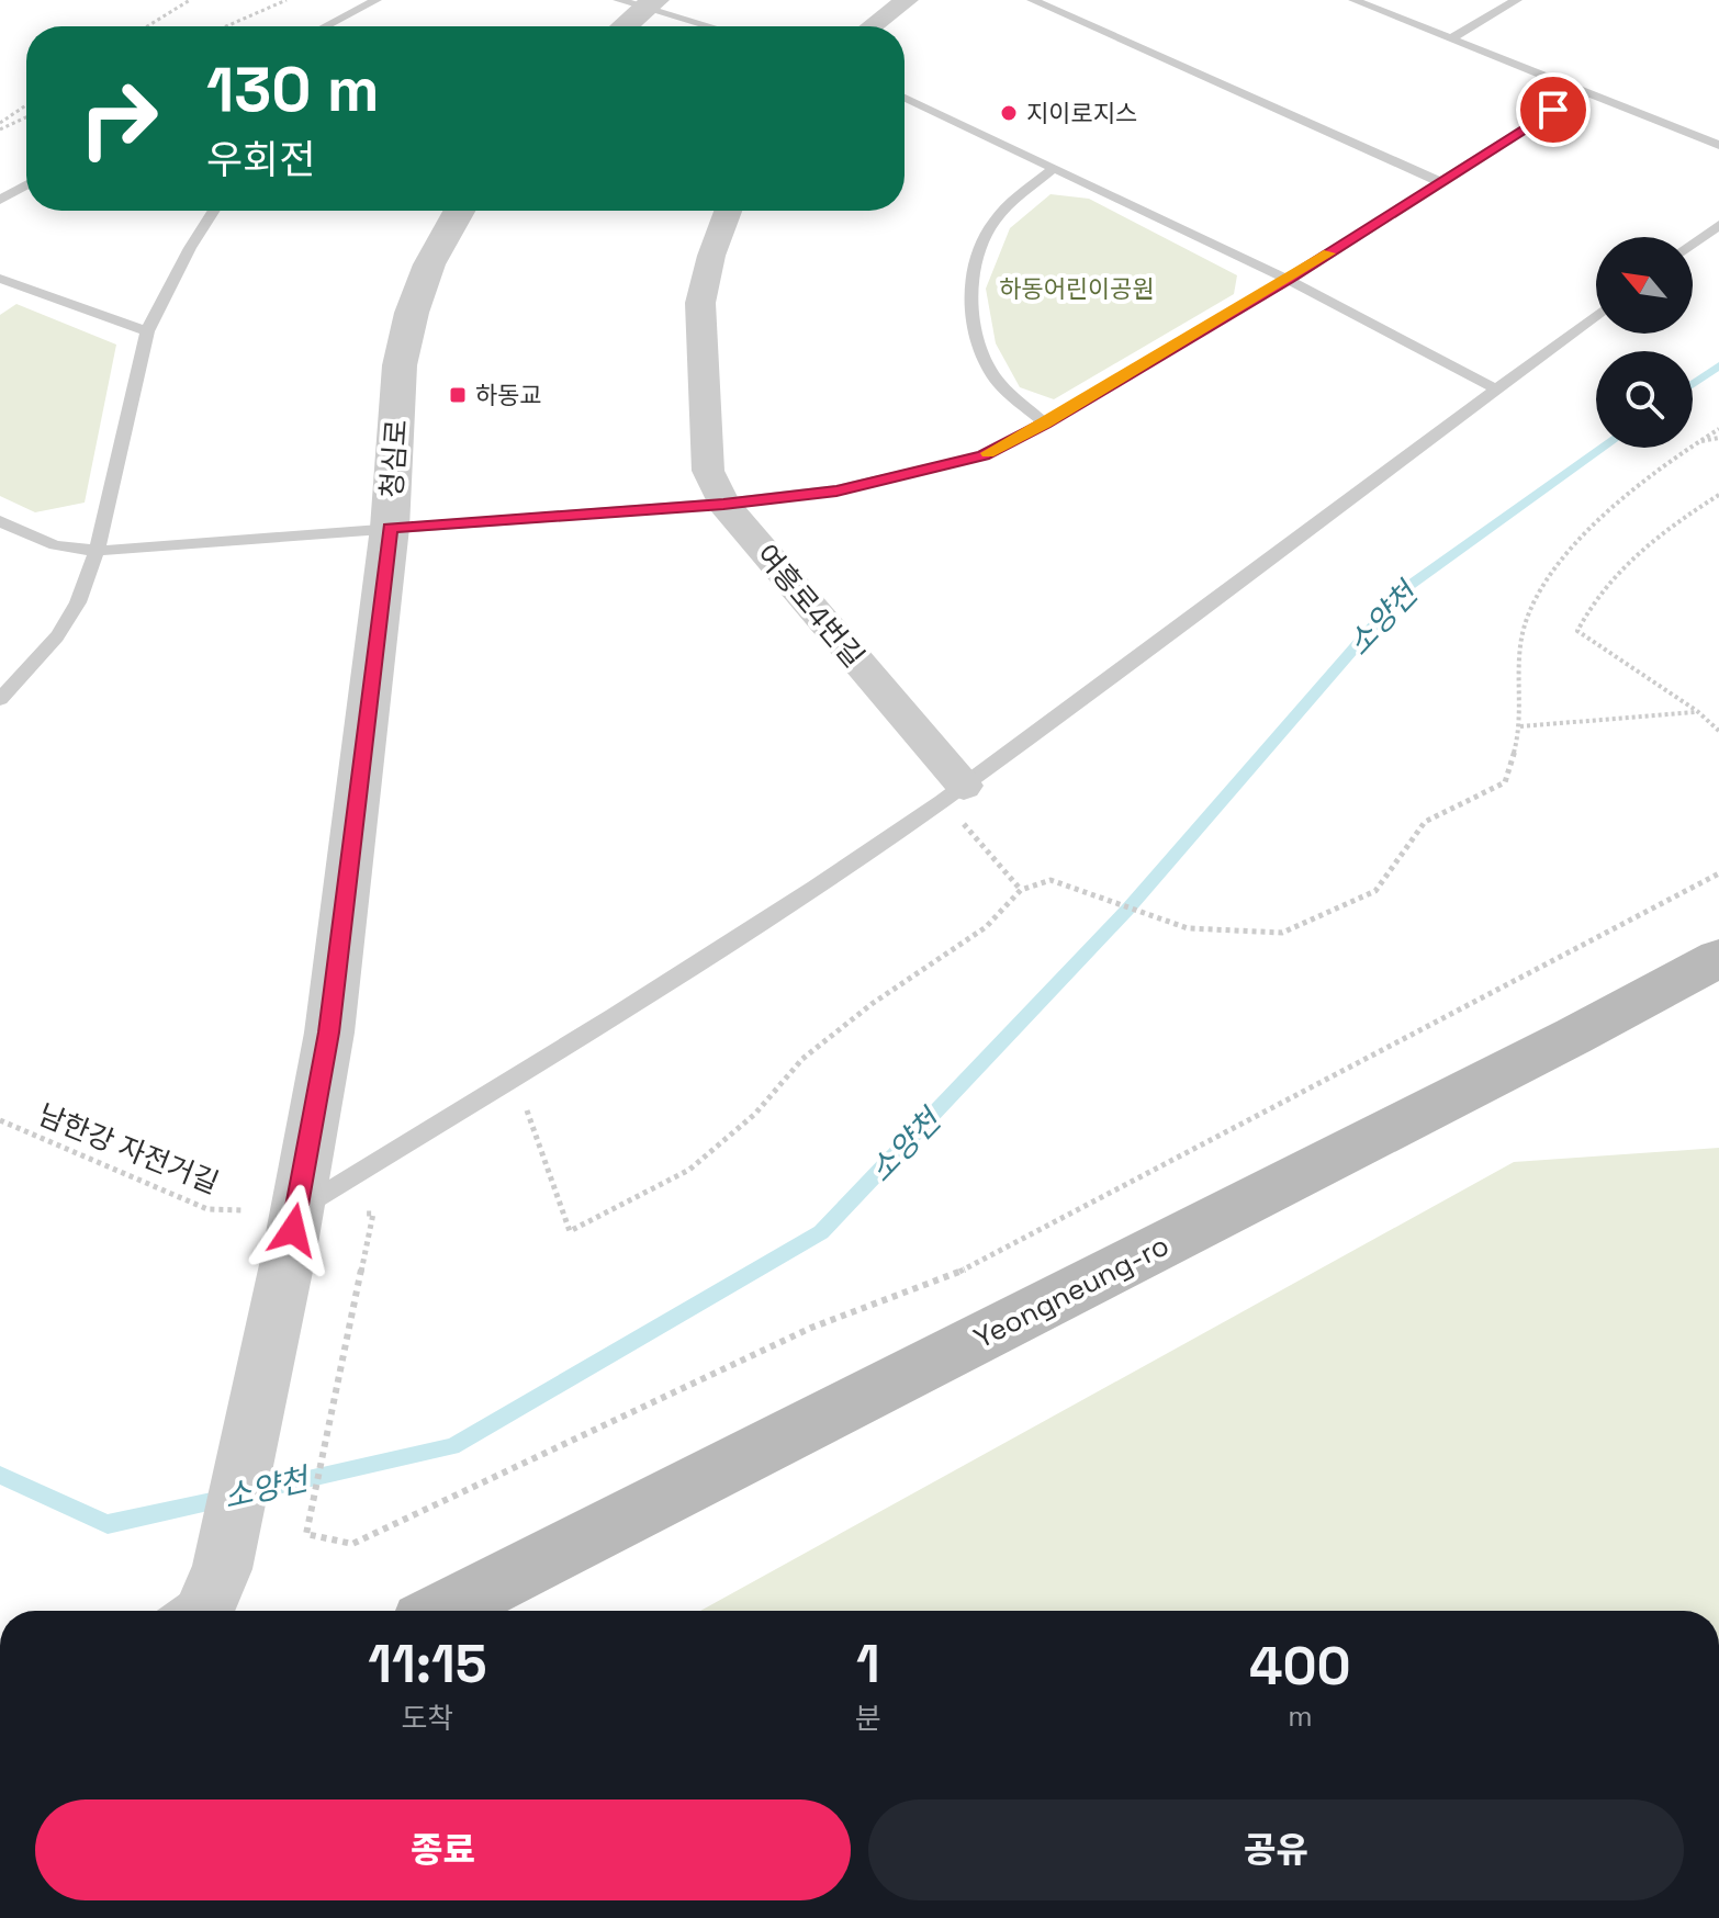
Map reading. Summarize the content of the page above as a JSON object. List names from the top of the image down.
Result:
{
  "streets": {
    "main road": ["Yeongneung-ro"],
    "street": ["청심로", "여흥로4번길"],
    "path": ["남한강 자전거길"]
  },
  "crossings": [
    ["청심로", "남한강 자전거길"]
  ],
  "water": ["소양천"],
  "parks": ["하동어린이공원"],
  "places": {
    "other": ["지이로지스"],
    "transit": ["하동교"]
  },
  "north": "top left",
  "page": {
    "turn": ["130 m", "우회전"],
    "eta": [
      "11:15",
      "도착",
      "1",
      "분",
      "400",
      "m"
    ],
    "buttons": ["종료", "공유"]
  }
}
